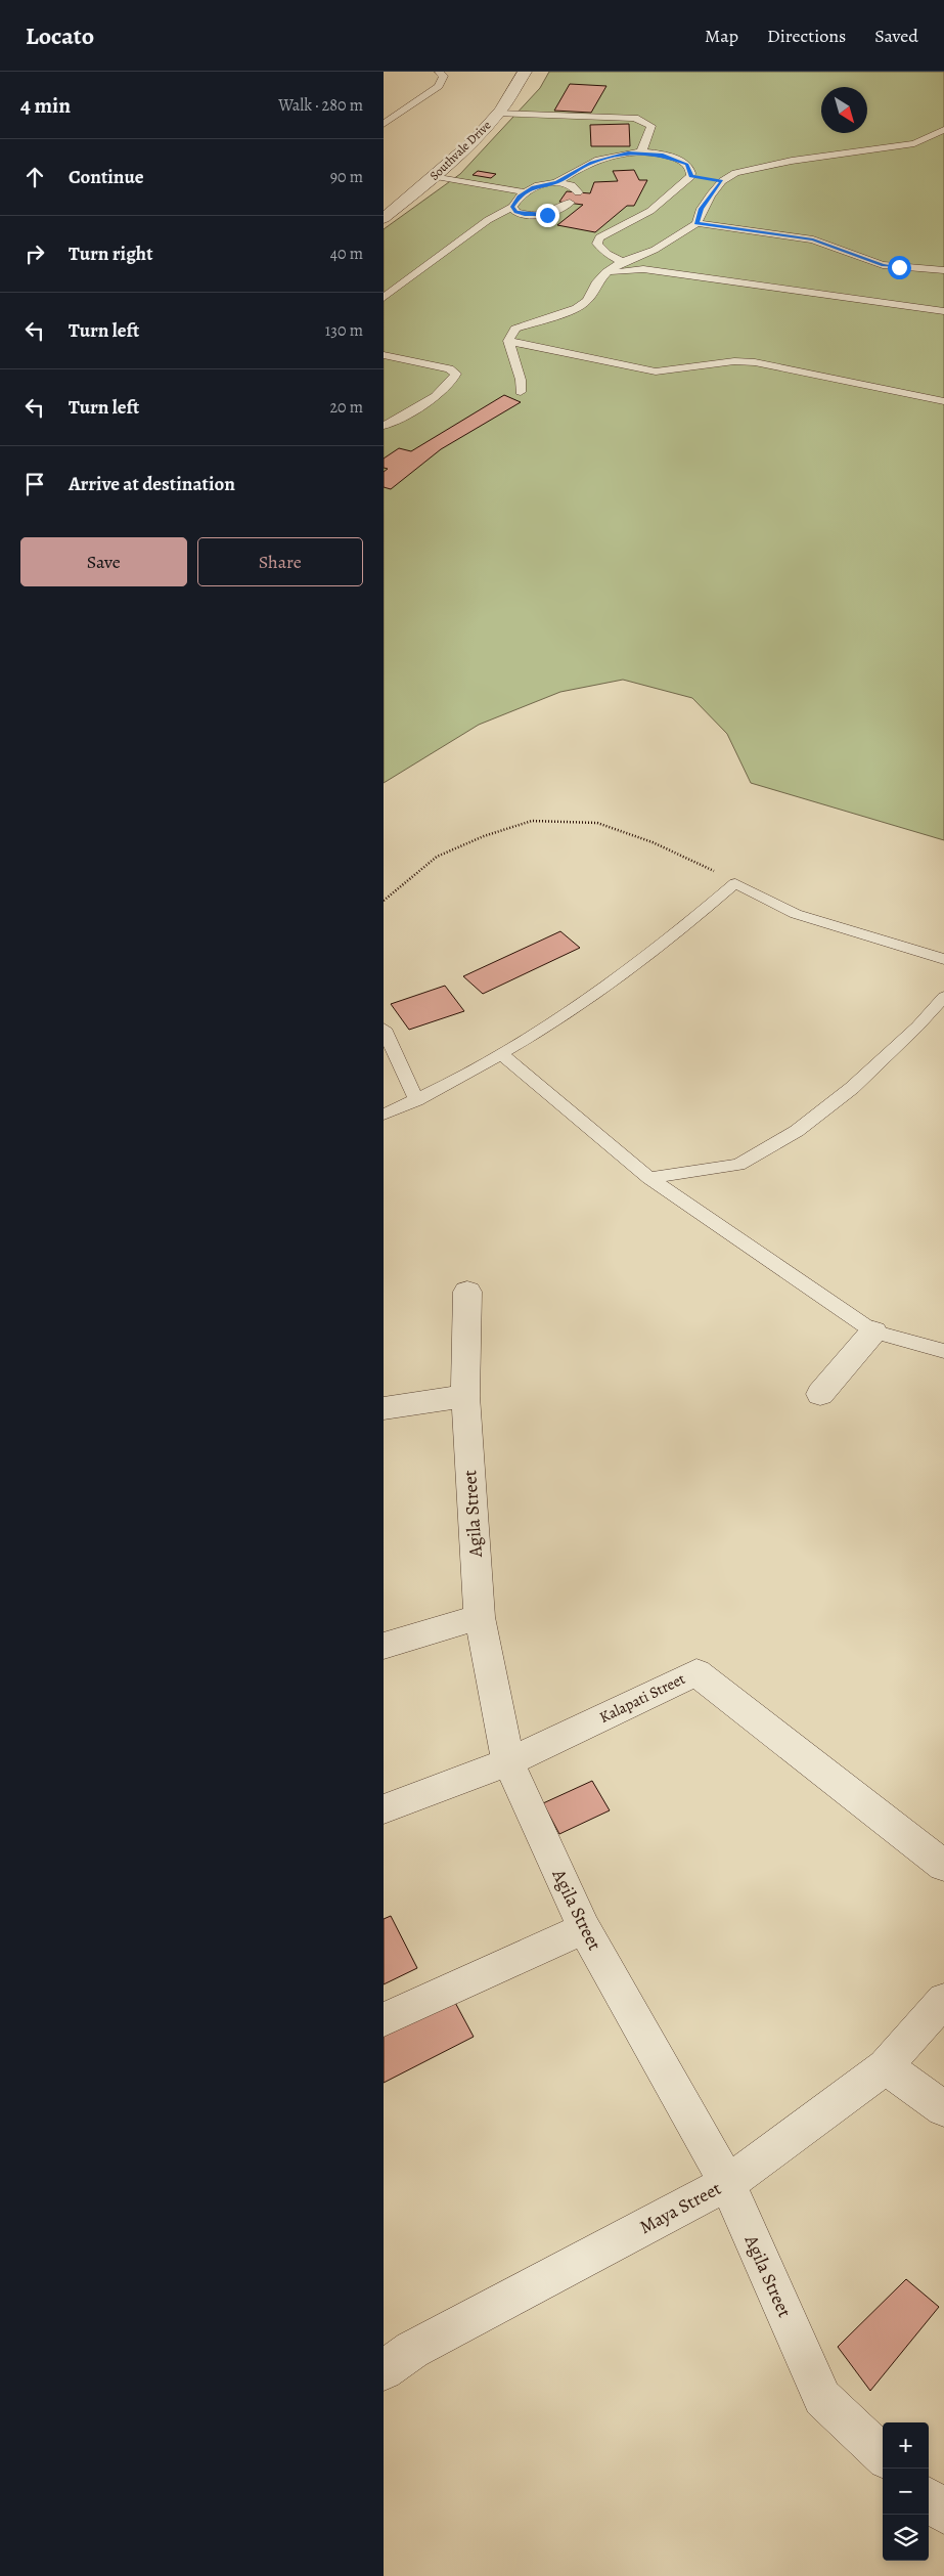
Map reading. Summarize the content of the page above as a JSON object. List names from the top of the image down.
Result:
{
  "streets": {
    "street": [
      "Southvale Drive",
      "Agila Street",
      "Kalapati Street",
      "Maya Street"
    ]
  },
  "crossings": [
    ["Agila Street", "Kalapati Street"],
    ["Agila Street", "Maya Street"]
  ],
  "north": "bottom right",
  "page": {
    "header": "Locato",
    "nav": ["Map", "Directions", "Saved"],
    "heading": ["4 min", "Walk · 280 m"],
    "list": [
      ["Continue", "90 m"],
      ["Turn right", "40 m"],
      ["Turn left", "130 m"],
      ["Turn left", "20 m"],
      "Arrive at destination"
    ],
    "buttons": ["Save", "Share"],
    "map_buttons": ["+", "−"]
  }
}
